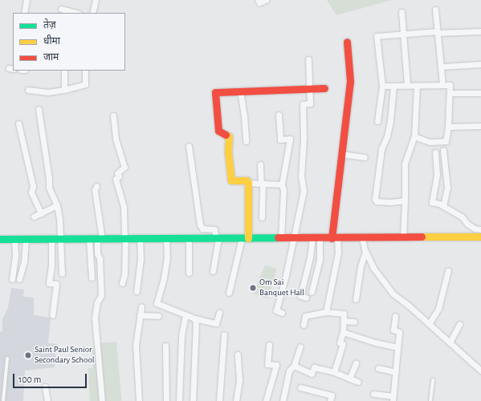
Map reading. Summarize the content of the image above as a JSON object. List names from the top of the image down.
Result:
{
  "places": ["Om Sai Banquet Hall", "Saint Paul Senior Secondary School"],
  "legend": ["तेज़", "धीमा", "जाम"],
  "scale_bar": "100 m"
}
